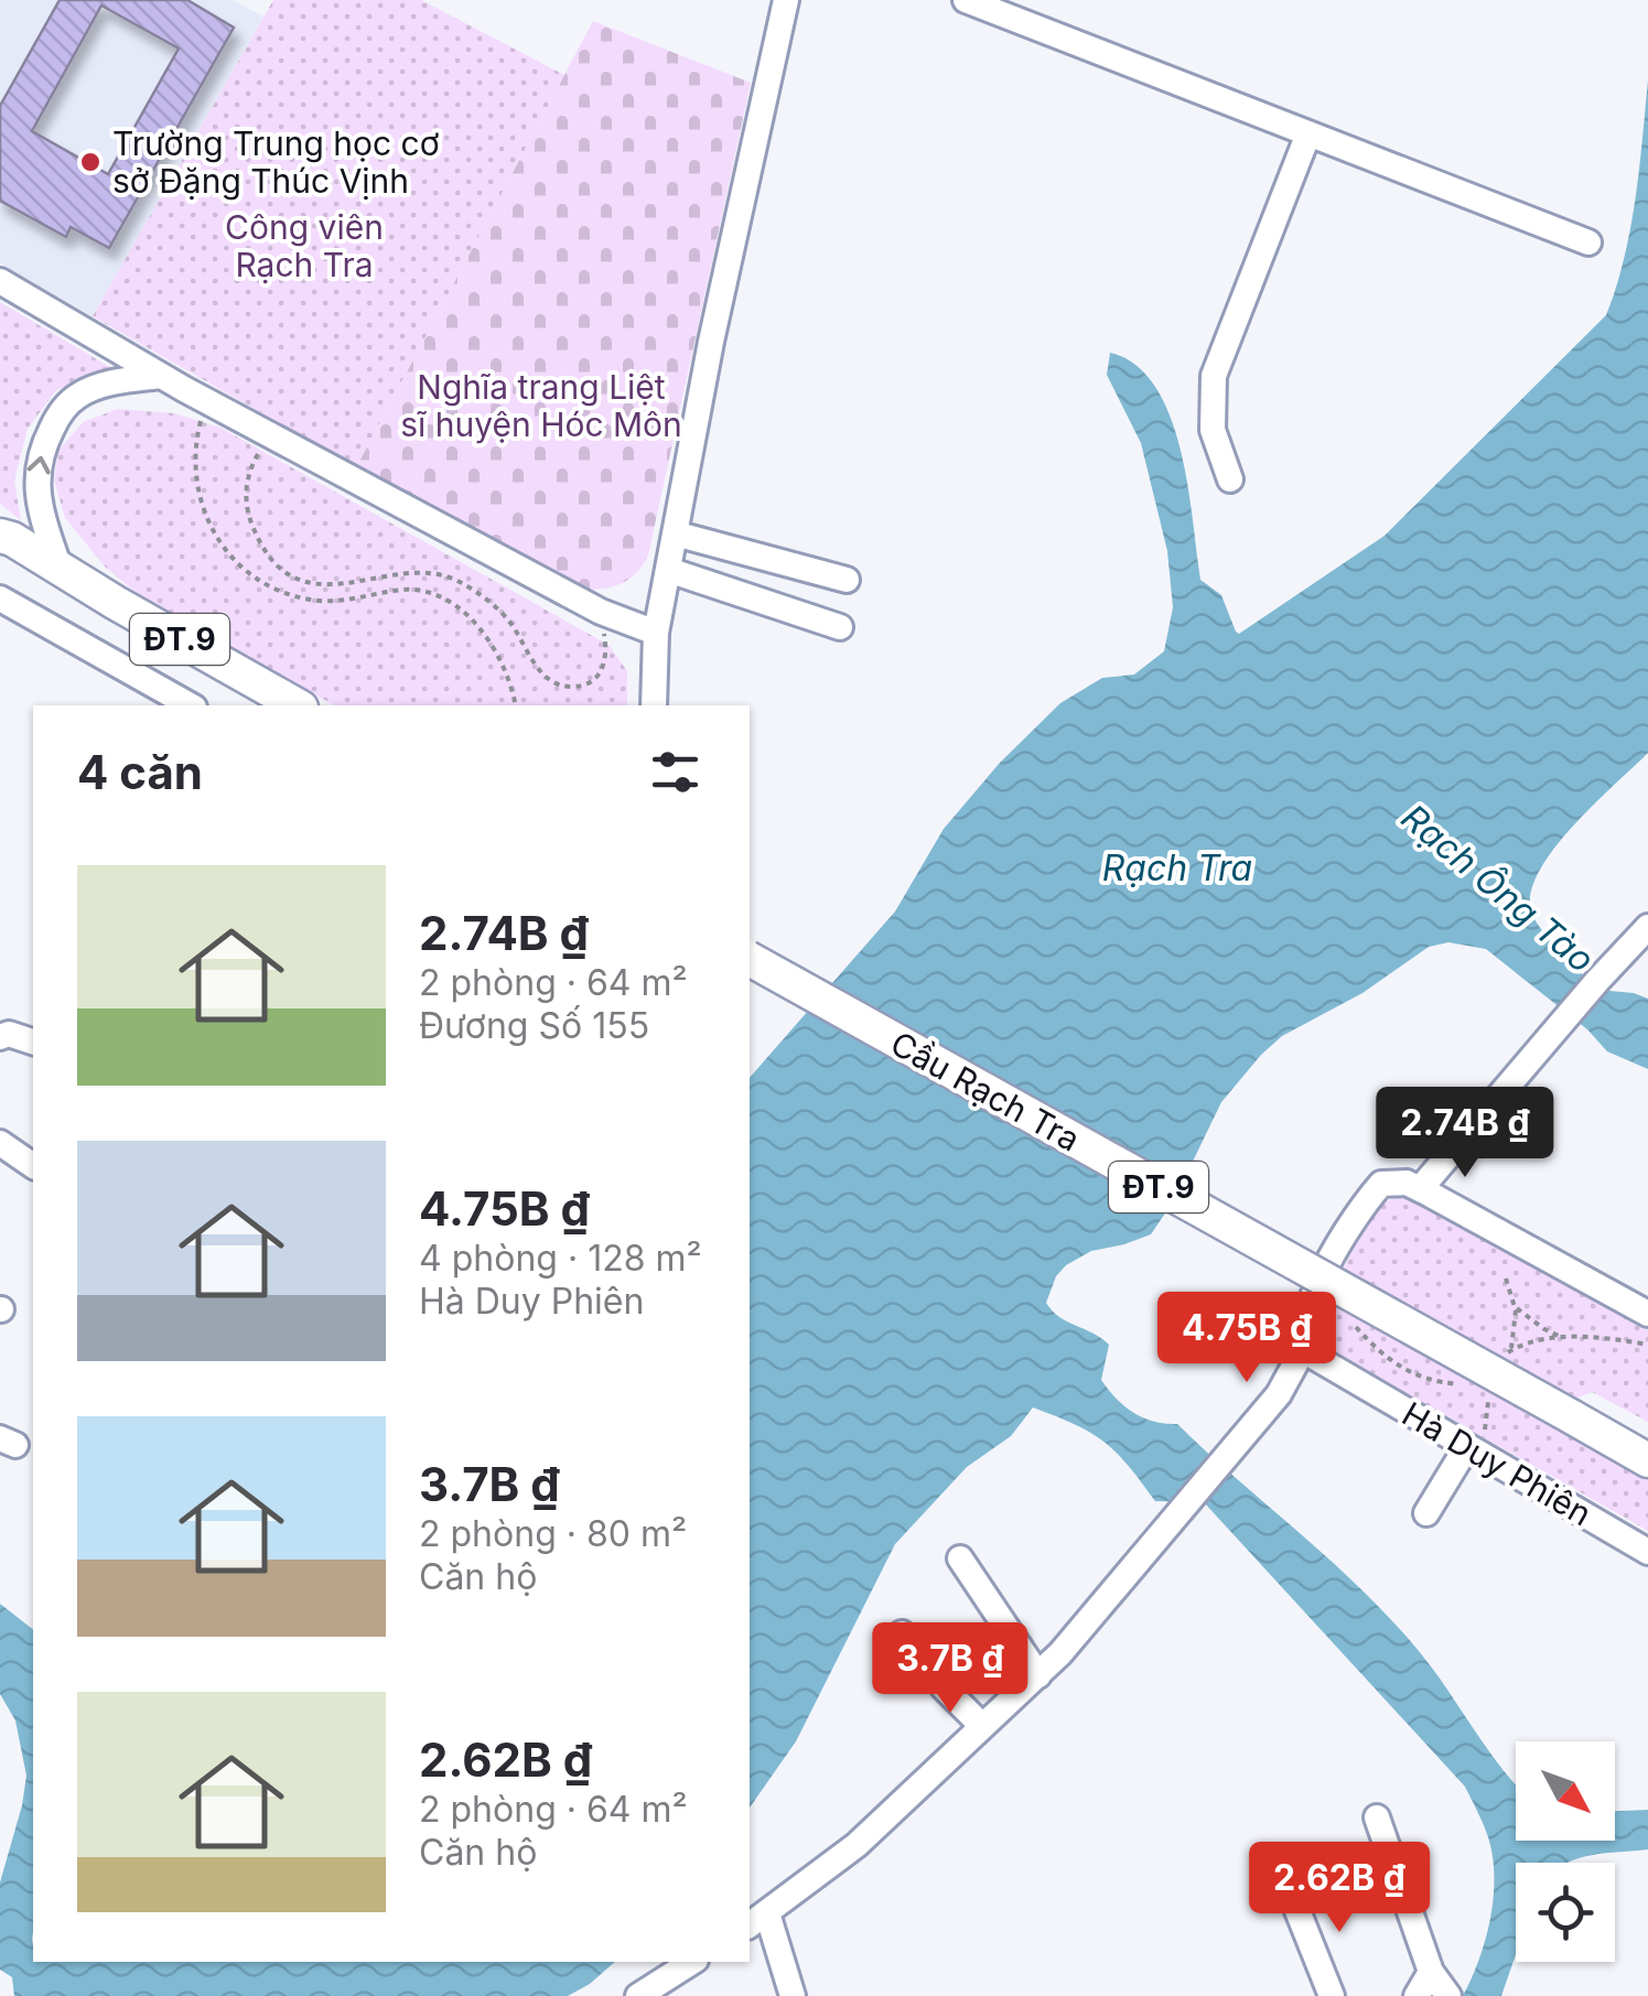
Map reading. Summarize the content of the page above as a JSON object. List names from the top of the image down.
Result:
{
  "streets": {
    "main road": ["ĐT.9", "Cầu Rạch Tra"],
    "street": ["Hà Duy Phiên"]
  },
  "water": ["Rạch Tra", "Rạch Ông Tào"],
  "parks": ["Công viên Rạch Tra", "Nghĩa trang Liệt sĩ huyện Hóc Môn"],
  "places": ["Trường Trung học cơ sở Đặng Thúc Vịnh"],
  "north": "bottom right",
  "page": {
    "heading": "4 căn",
    "list": [
      {
        "name": "2.74B ₫",
        "note": "2 phòng · 64 m² · Đương Số 155"
      },
      {
        "name": "4.75B ₫",
        "note": "4 phòng · 128 m² · Hà Duy Phiên"
      },
      {
        "name": "3.7B ₫",
        "note": "2 phòng · 80 m² · Căn hộ"
      },
      {
        "name": "2.62B ₫",
        "note": "2 phòng · 64 m² · Căn hộ"
      }
    ],
    "price": [
      "2.74B ₫",
      "4.75B ₫",
      "3.7B ₫",
      "2.62B ₫"
    ]
  }
}
